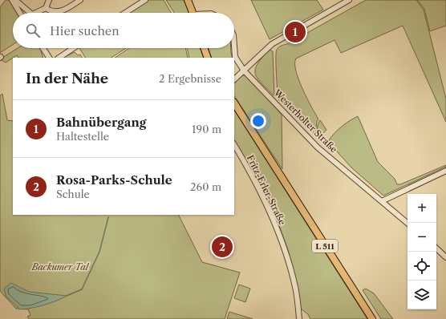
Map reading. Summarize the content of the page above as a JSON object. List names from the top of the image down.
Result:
{
  "streets": {
    "main road": ["L 511"],
    "street": ["Westerholter Straße", "Fritz-Erler-Straße"]
  },
  "parks": ["Backumer Tal"],
  "page": {
    "search": "Hier suchen",
    "pins": ["1", "2"],
    "heading": ["In der Nähe", "2 Ergebnisse"],
    "list": [
      {
        "mark": "1",
        "name": "Bahnübergang",
        "note": "Haltestelle",
        "value": "190 m"
      },
      {
        "mark": "2",
        "name": "Rosa-Parks-Schule",
        "note": "Schule",
        "value": "260 m"
      }
    ],
    "map_buttons": ["+", "−"]
  }
}
